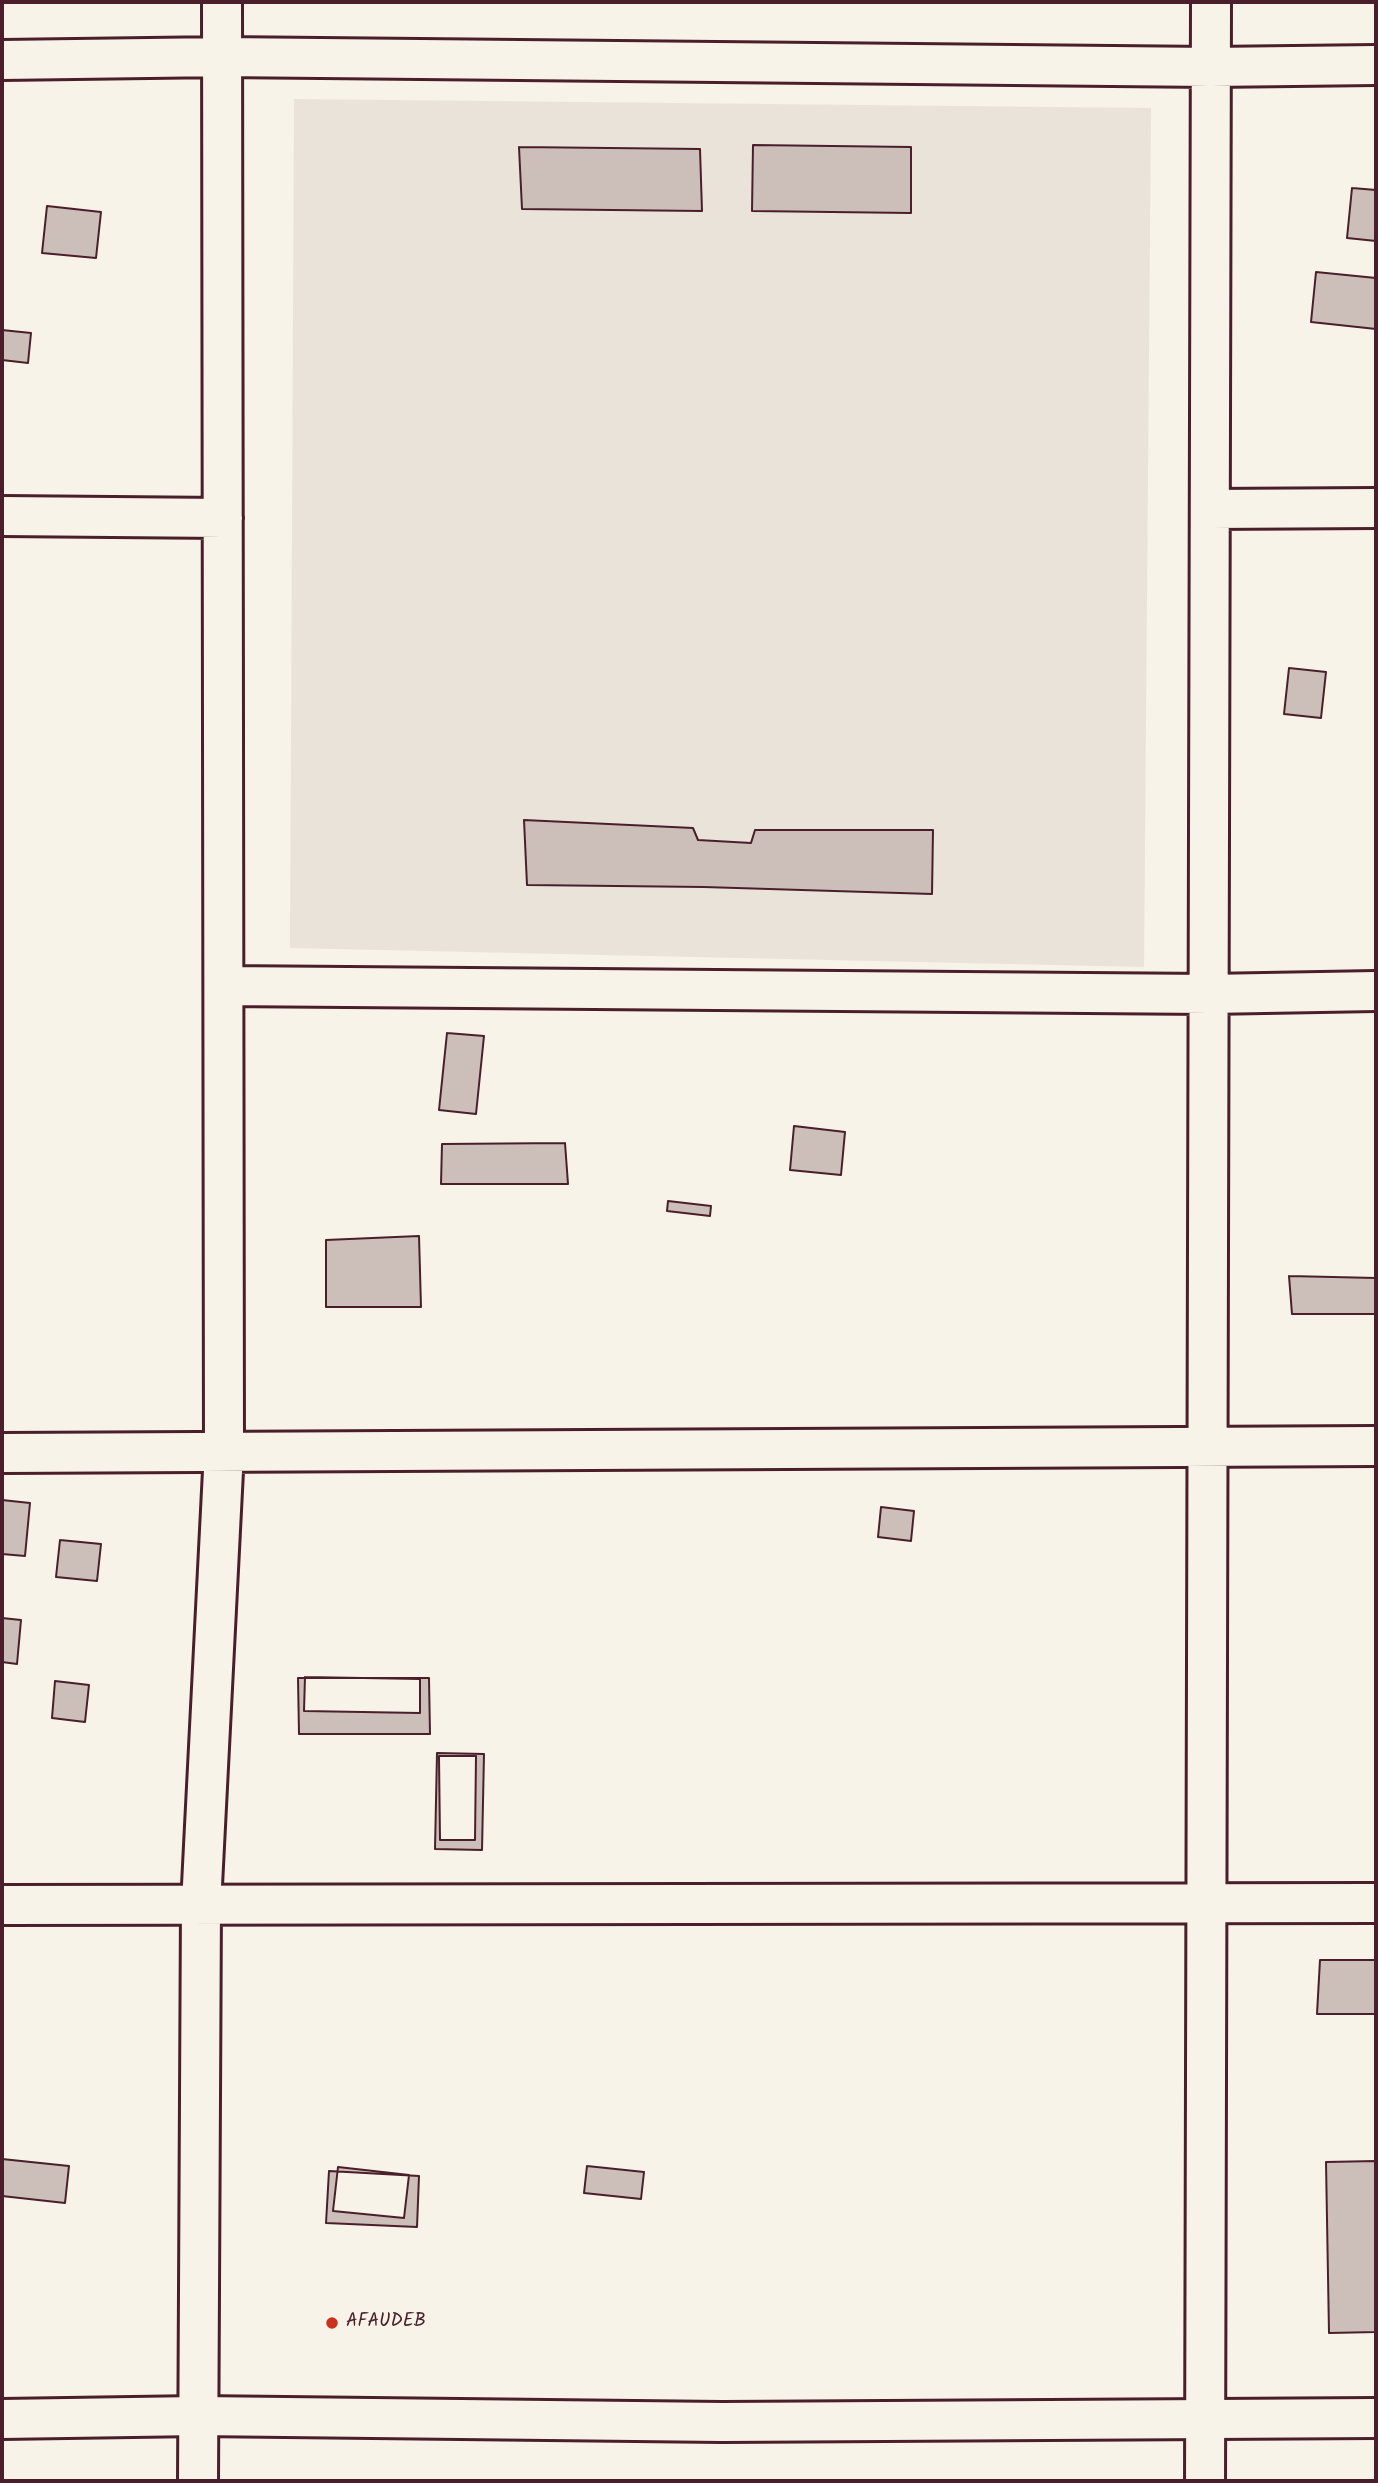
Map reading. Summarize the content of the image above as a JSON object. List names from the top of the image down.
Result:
{
  "places": ["AFAUDEB"]
}
